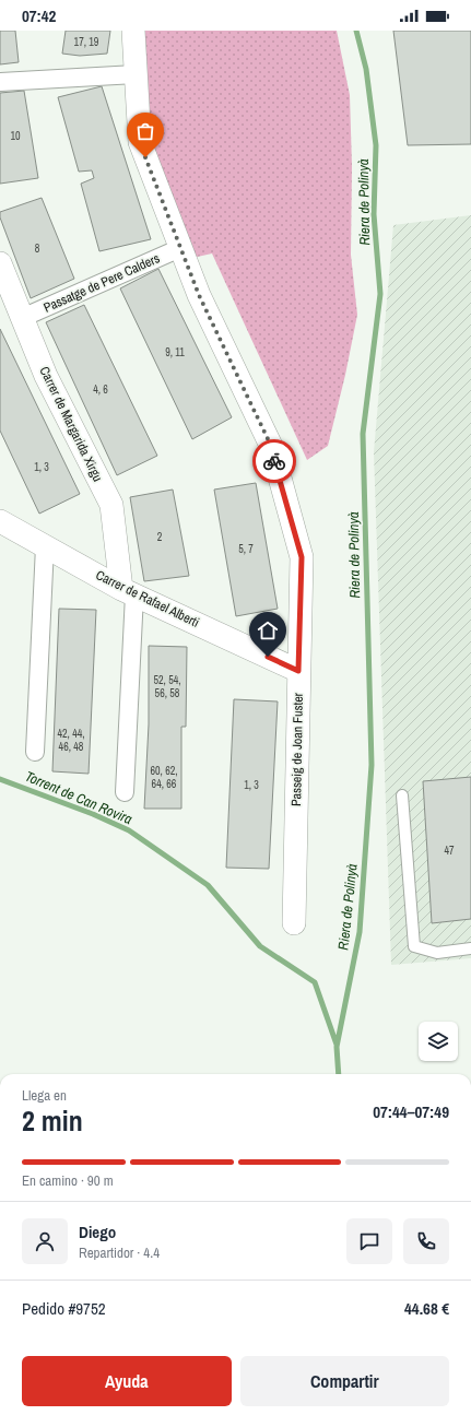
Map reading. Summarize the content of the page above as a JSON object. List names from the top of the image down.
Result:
{
  "streets": {
    "street": [
      "Passatge de Pere Calders",
      "Carrer de Margarida Xirgu",
      "Carrer de Rafael Alberti",
      "Passeig de Joan Fuster"
    ]
  },
  "crossings": [
    ["Passatge de Pere Calders", "Carrer de Margarida Xirgu"],
    ["Passatge de Pere Calders", "Passeig de Joan Fuster"],
    ["Carrer de Margarida Xirgu", "Carrer de Rafael Alberti"],
    ["Carrer de Rafael Alberti", "Passeig de Joan Fuster"]
  ],
  "water": ["Riera de Polinyà", "Torrent de Can Rovira"],
  "house_numbers": [
    "17, 19",
    "10",
    "8",
    "9, 11",
    "4, 6",
    "1, 3",
    "2",
    "5, 7",
    "52, 54, 56, 58",
    "42, 44, 46, 48",
    "60, 62, 64, 66",
    "1, 3",
    "47"
  ],
  "page": {
    "status": "07:42",
    "heading": ["2 min", "Llega en", "07:44–07:49"],
    "panel": [
      "Diego",
      "Repartidor · 4.4",
      "Pedido #9752",
      "44.68 €"
    ],
    "bar": "En camino · 90 m",
    "buttons": ["Ayuda", "Compartir"]
  }
}
